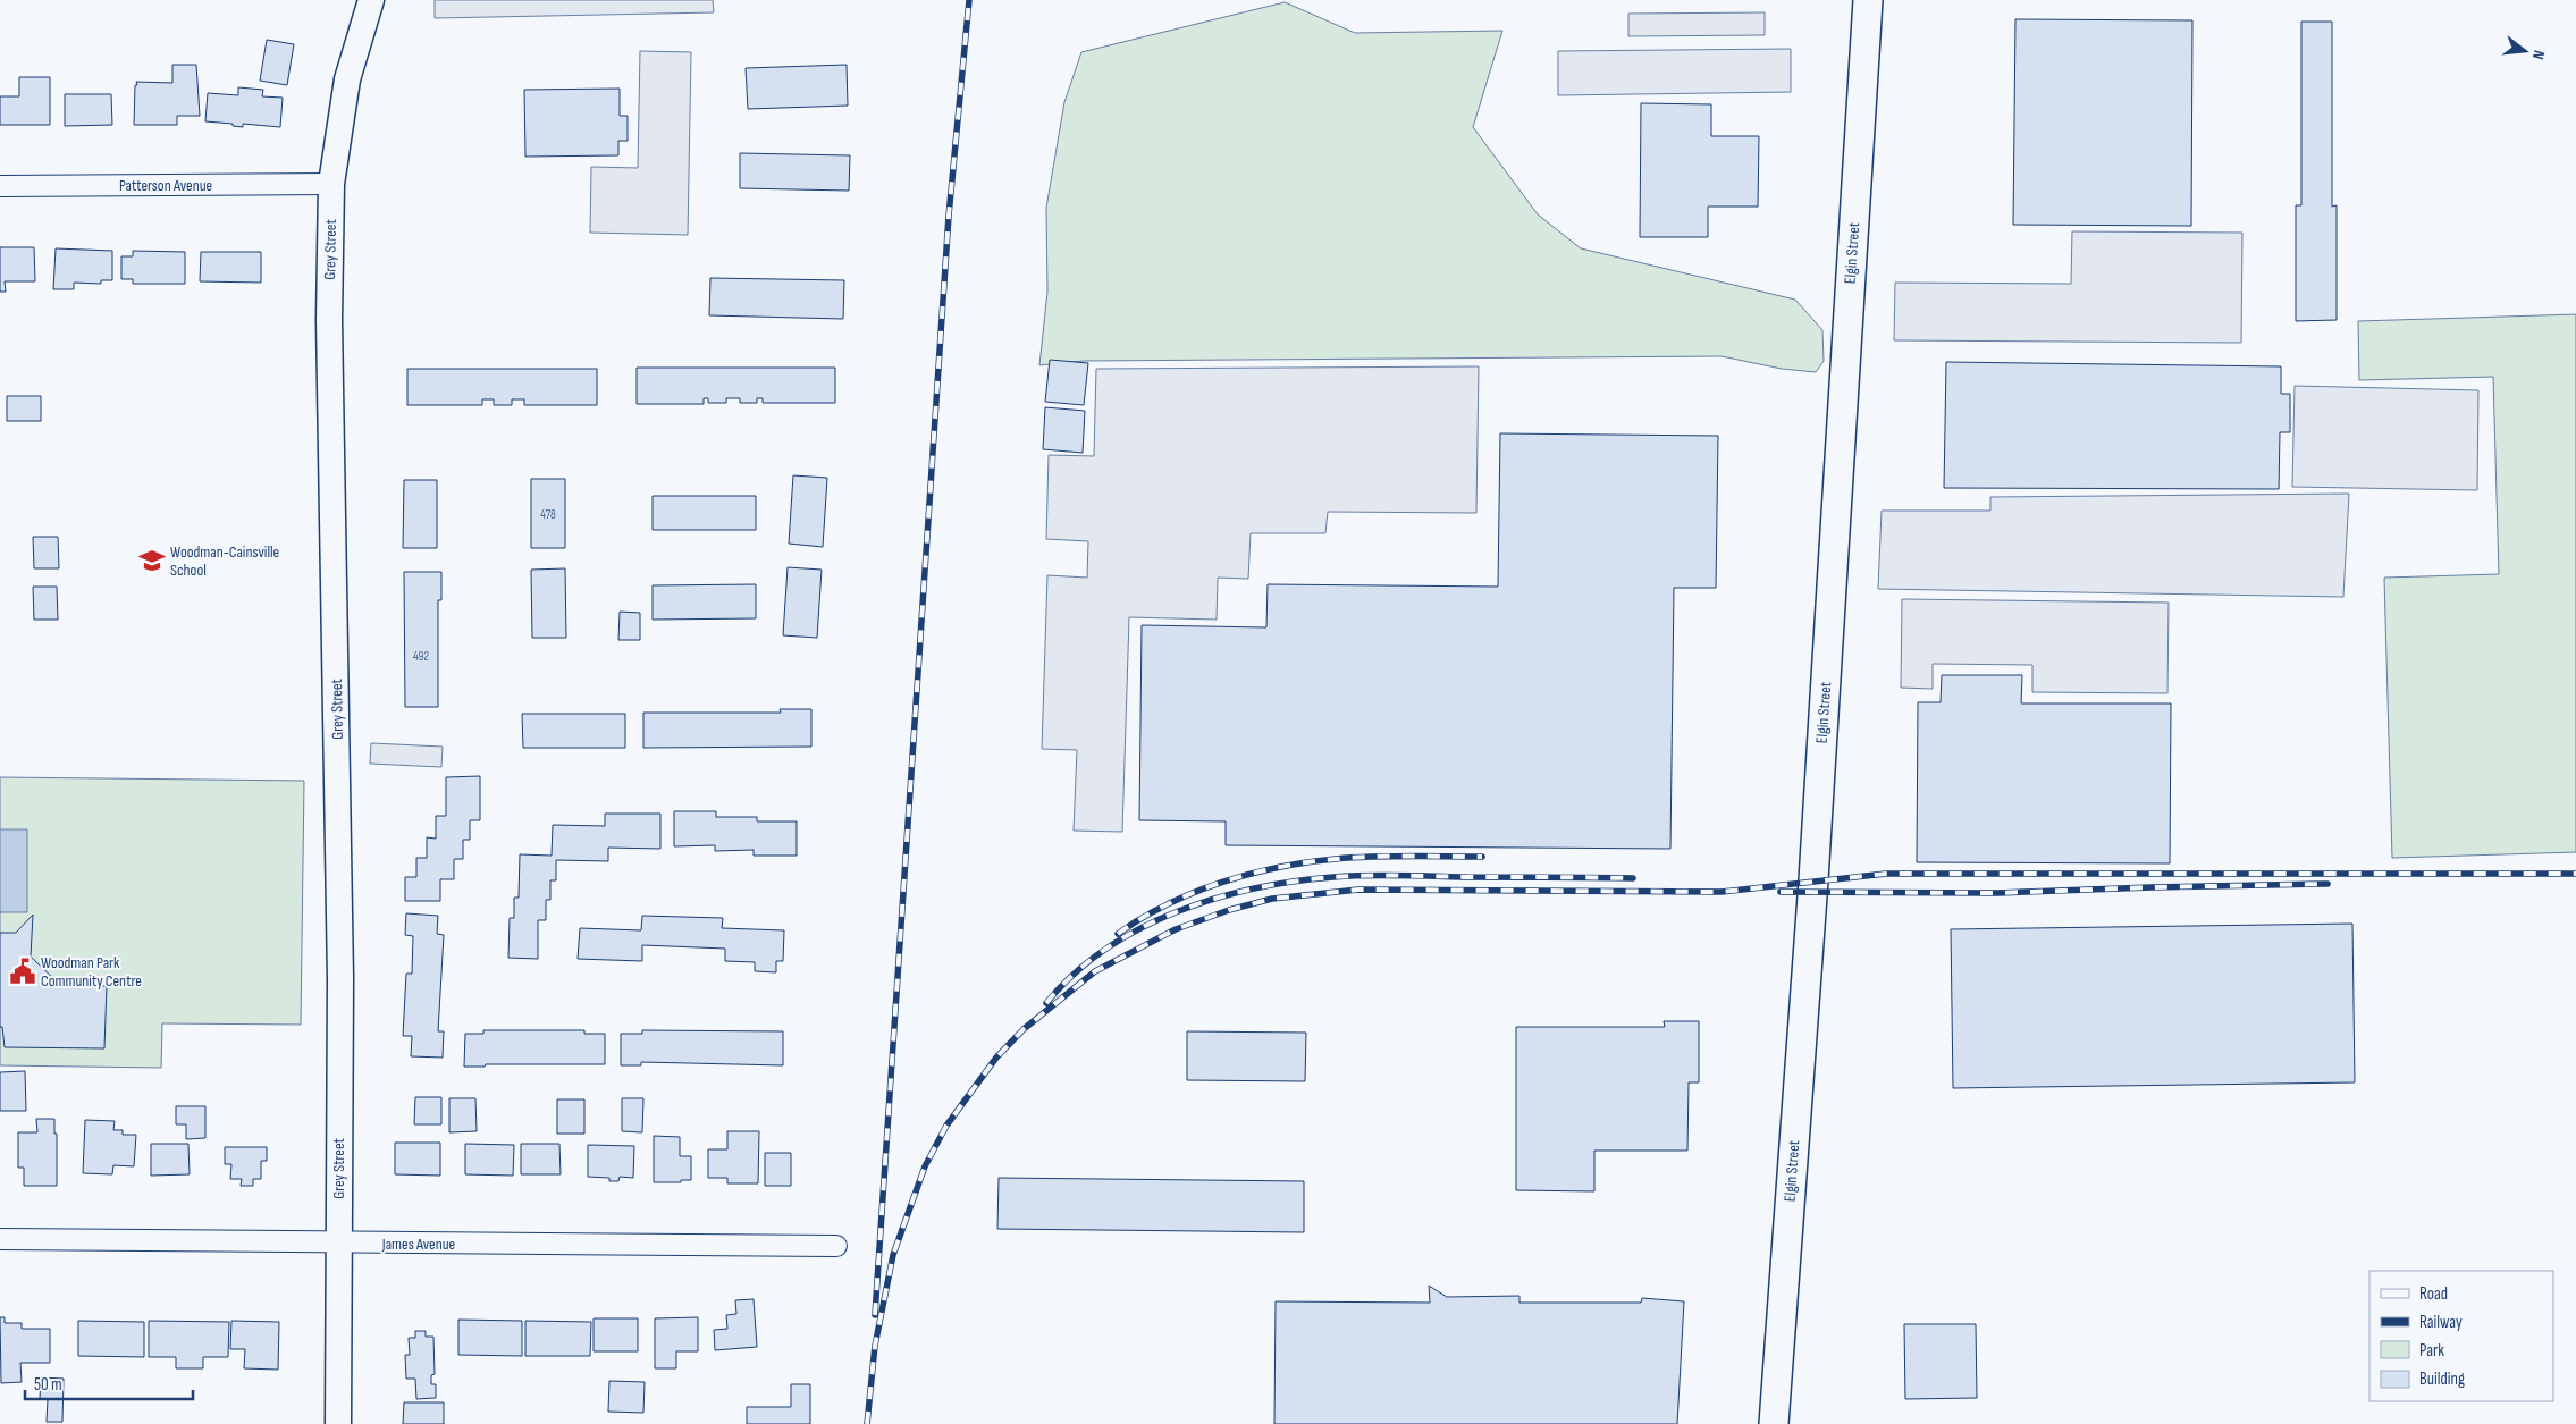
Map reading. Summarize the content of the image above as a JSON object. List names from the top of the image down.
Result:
{
  "streets": {
    "main road": ["Elgin Street"],
    "street": ["Patterson Avenue", "Grey Street", "James Avenue"]
  },
  "crossings": [
    ["Patterson Avenue", "Grey Street"],
    ["Grey Street", "James Avenue"]
  ],
  "places": {
    "school or university": ["Woodman-Cainsville School"],
    "public building": ["Woodman Park Community Centre"]
  },
  "house_numbers": ["478", "492"],
  "legend": [
    "Road",
    "Railway",
    "Park",
    "Building"
  ],
  "scale_bar": "50 m",
  "north": "right"
}
